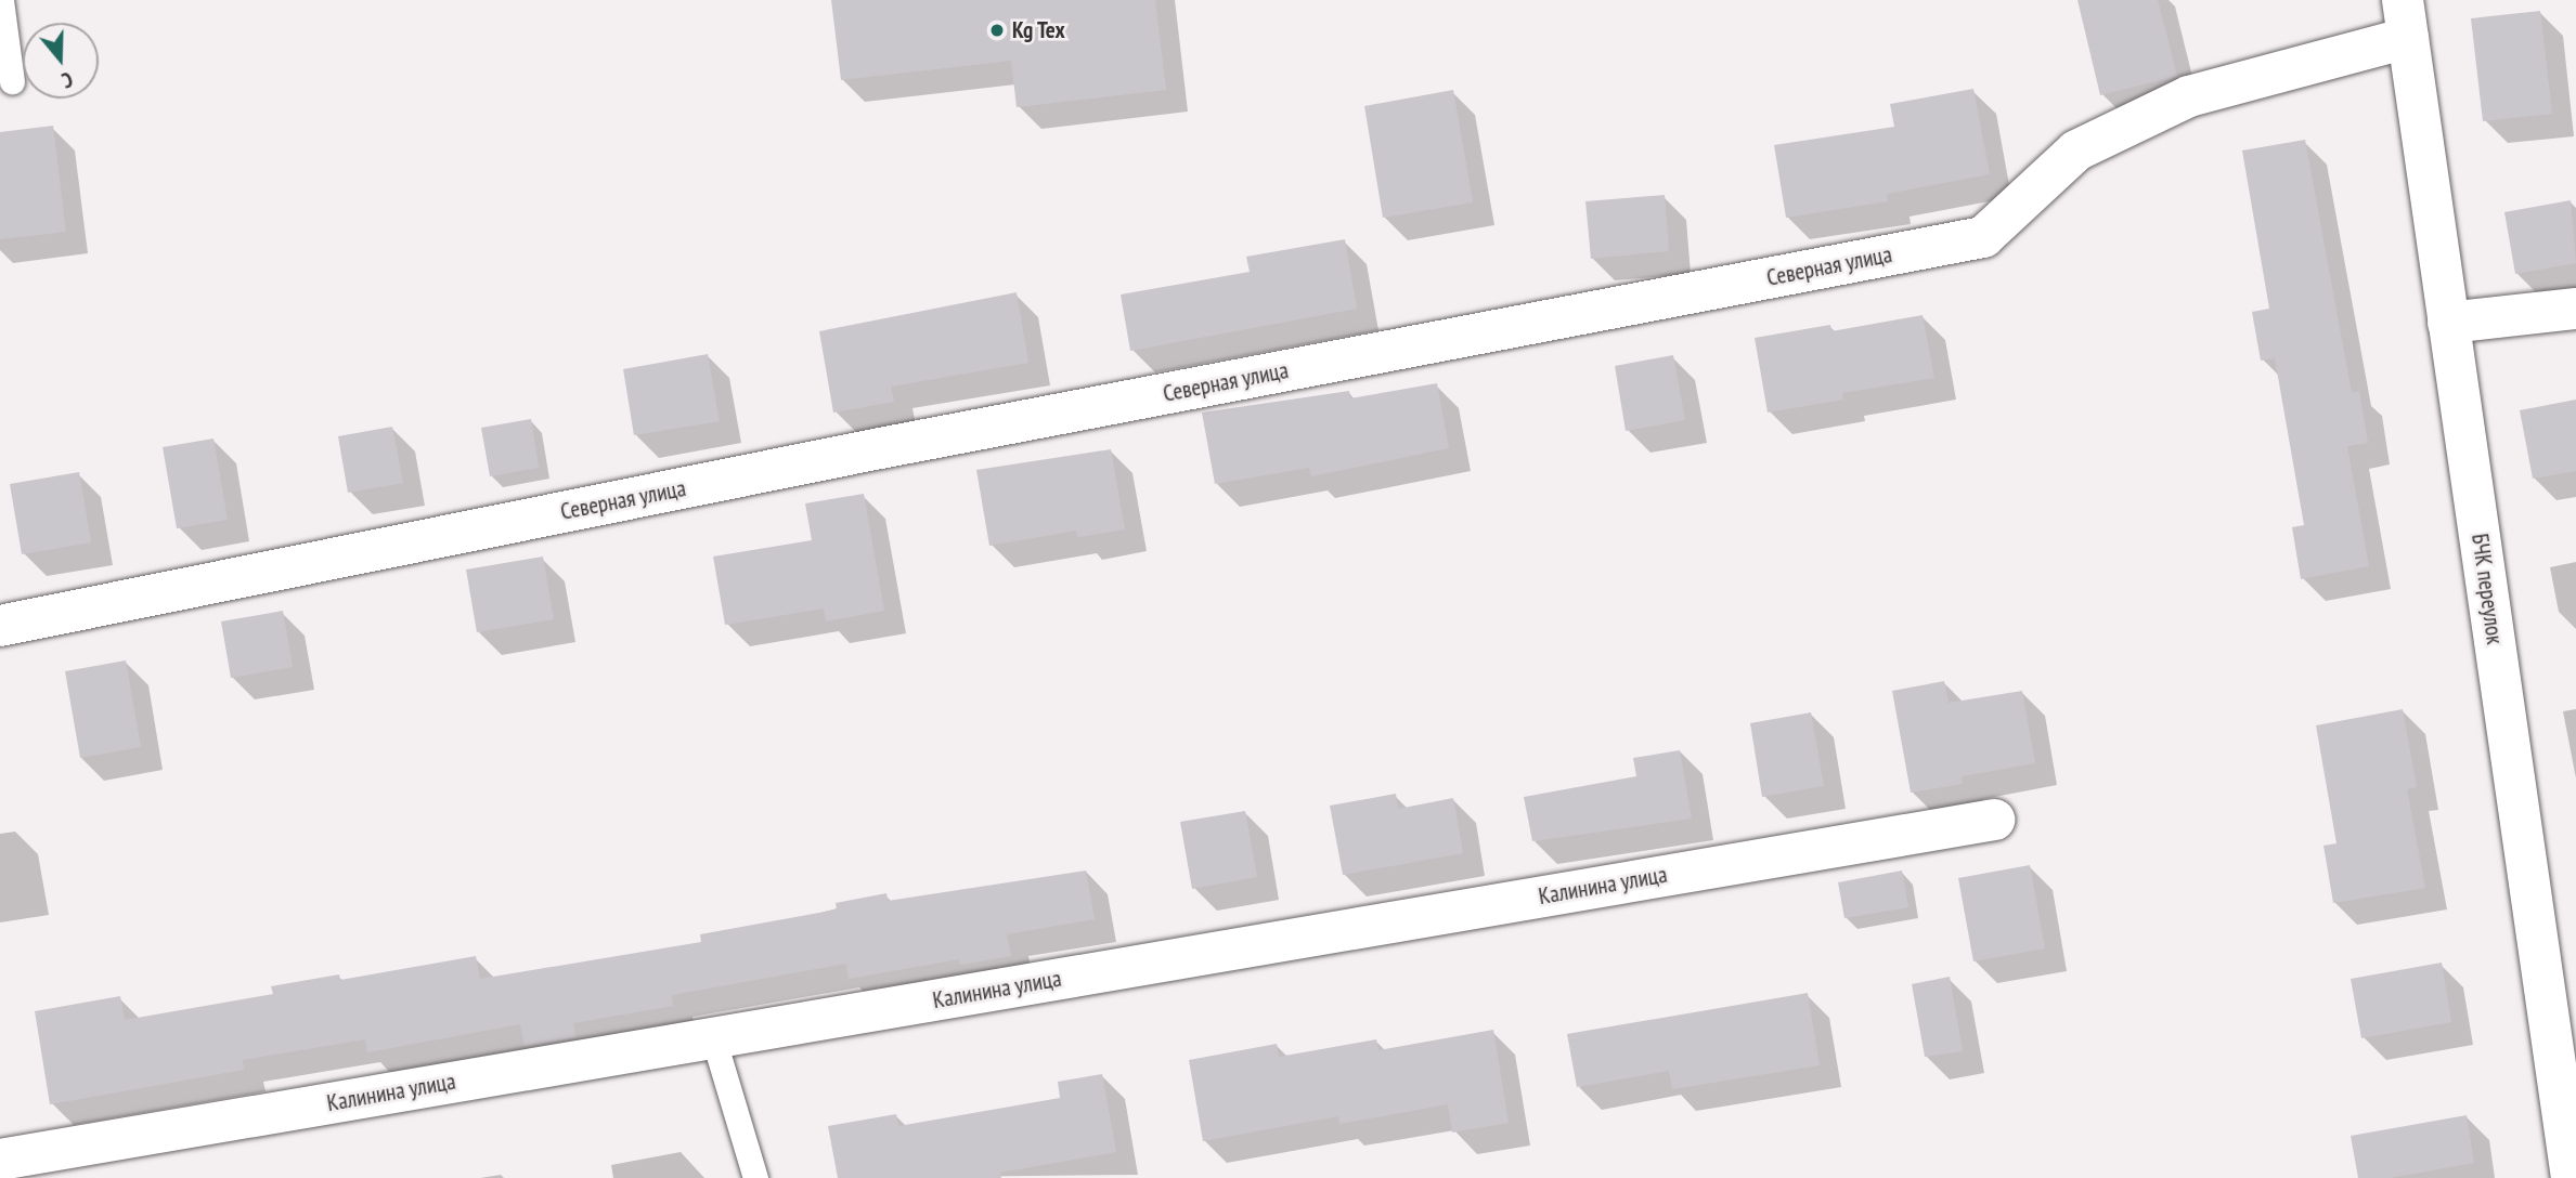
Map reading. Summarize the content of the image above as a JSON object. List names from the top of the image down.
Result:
{
  "streets": {
    "street": ["Северная улица", "БЧК переулок", "Калинина улица"]
  },
  "crossings": [
    ["Северная улица", "БЧК переулок"]
  ],
  "places": ["Kg Tex"],
  "north": "bottom"
}
